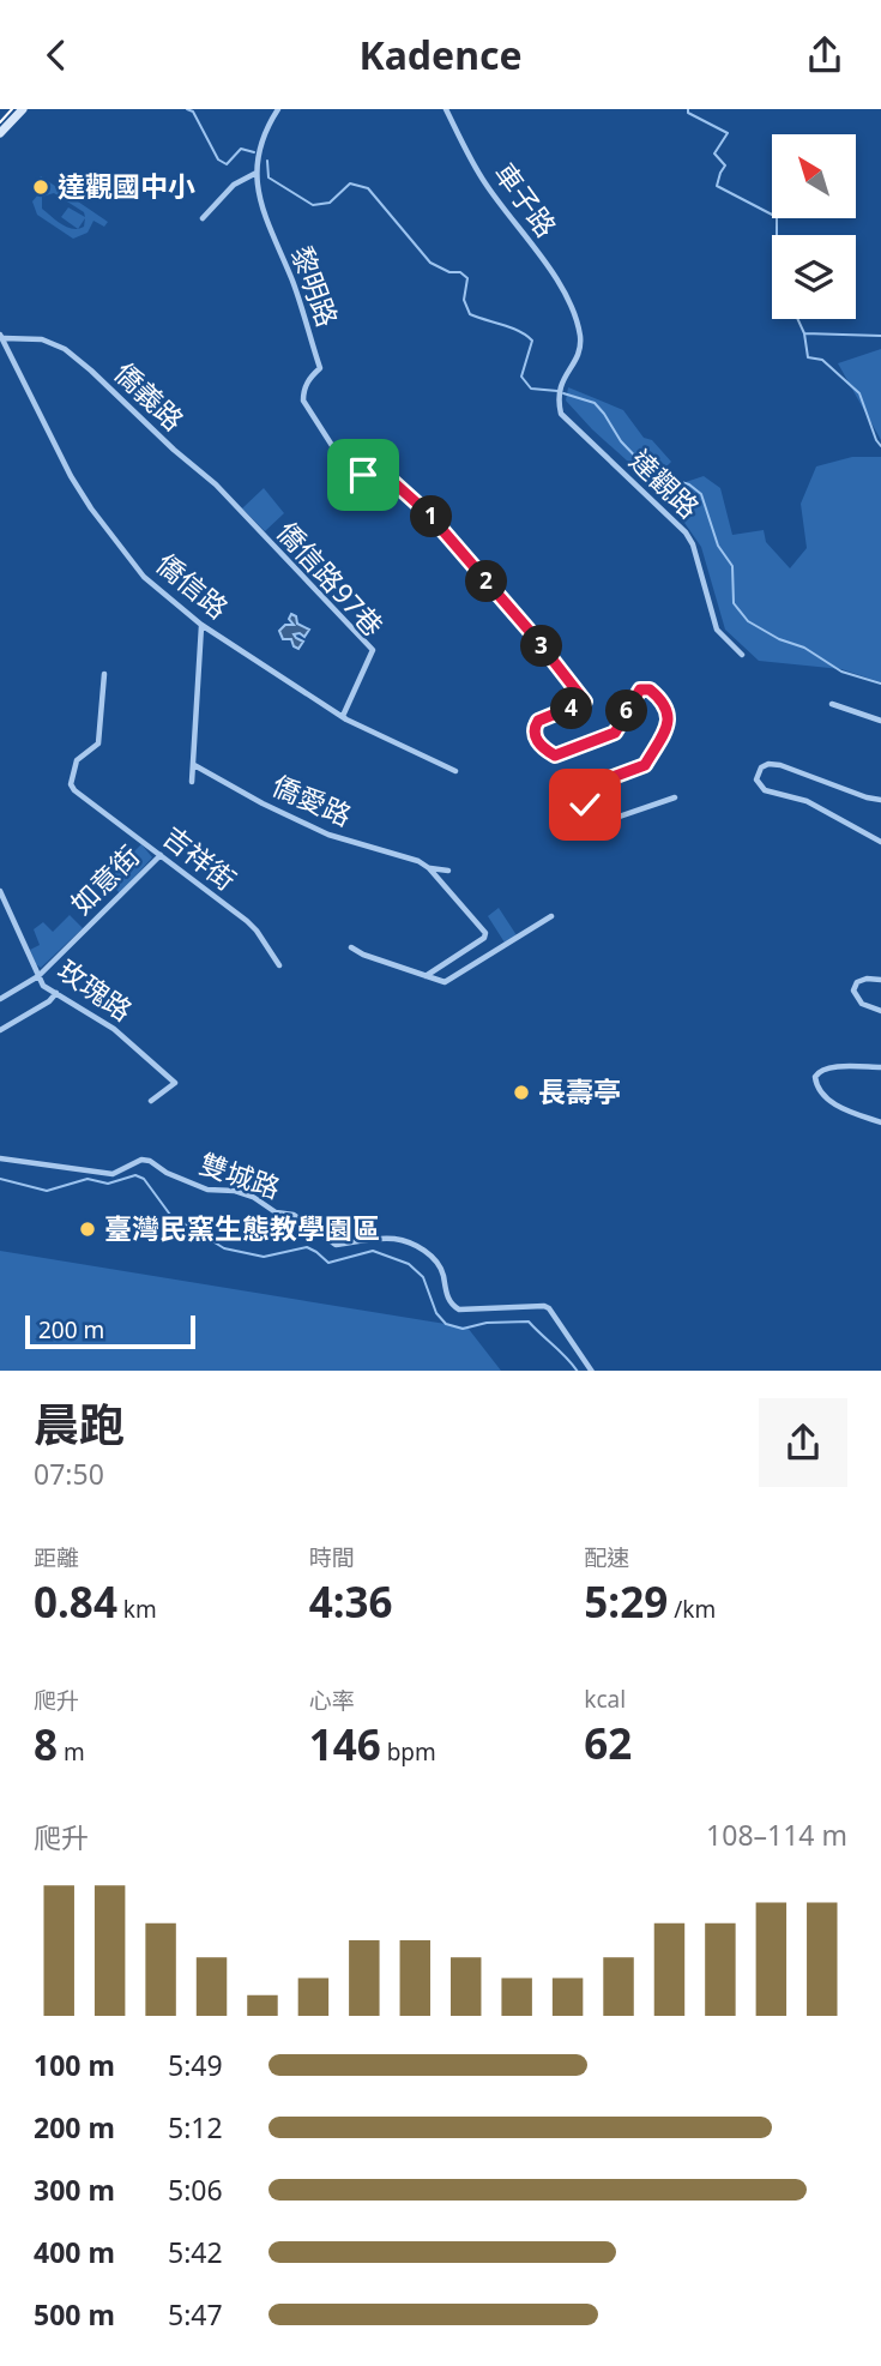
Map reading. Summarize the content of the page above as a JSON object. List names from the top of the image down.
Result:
{
  "streets": {
    "street": [
      "車子路",
      "黎明路",
      "僑義路",
      "達觀路",
      "僑信路97巷",
      "僑信路",
      "僑愛路",
      "吉祥街",
      "如意街",
      "玫瑰路",
      "雙城路"
    ]
  },
  "crossings": [
    ["車子路", "達觀路"],
    ["僑義路", "僑信路97巷"],
    ["僑義路", "僑信路"],
    ["僑信路97巷", "僑信路"],
    ["吉祥街", "如意街"],
    ["如意街", "玫瑰路"]
  ],
  "places": ["達觀國中小", "長壽亭", "臺灣民窯生態教學園區"],
  "scale_bar": "200 m",
  "north": "top left",
  "page": {
    "header": "Kadence",
    "pins": [
      "1",
      "2",
      "3",
      "4",
      "6"
    ],
    "scale": "200 m",
    "heading": ["晨跑", "07:50"],
    "stats": [
      ["距離", "0.84 km"],
      ["時間", "4:36"],
      ["配速", "5:29 /km"],
      ["爬升", "8 m"],
      ["心率", "146 bpm"],
      ["kcal", "62"]
    ],
    "chart": ["爬升", "108–114 m"],
    "list": [
      {
        "name": "100 m",
        "note": "5:49"
      },
      {
        "name": "200 m",
        "note": "5:12"
      },
      {
        "name": "300 m",
        "note": "5:06"
      },
      {
        "name": "400 m",
        "note": "5:42"
      },
      {
        "name": "500 m",
        "note": "5:47"
      }
    ]
  }
}
